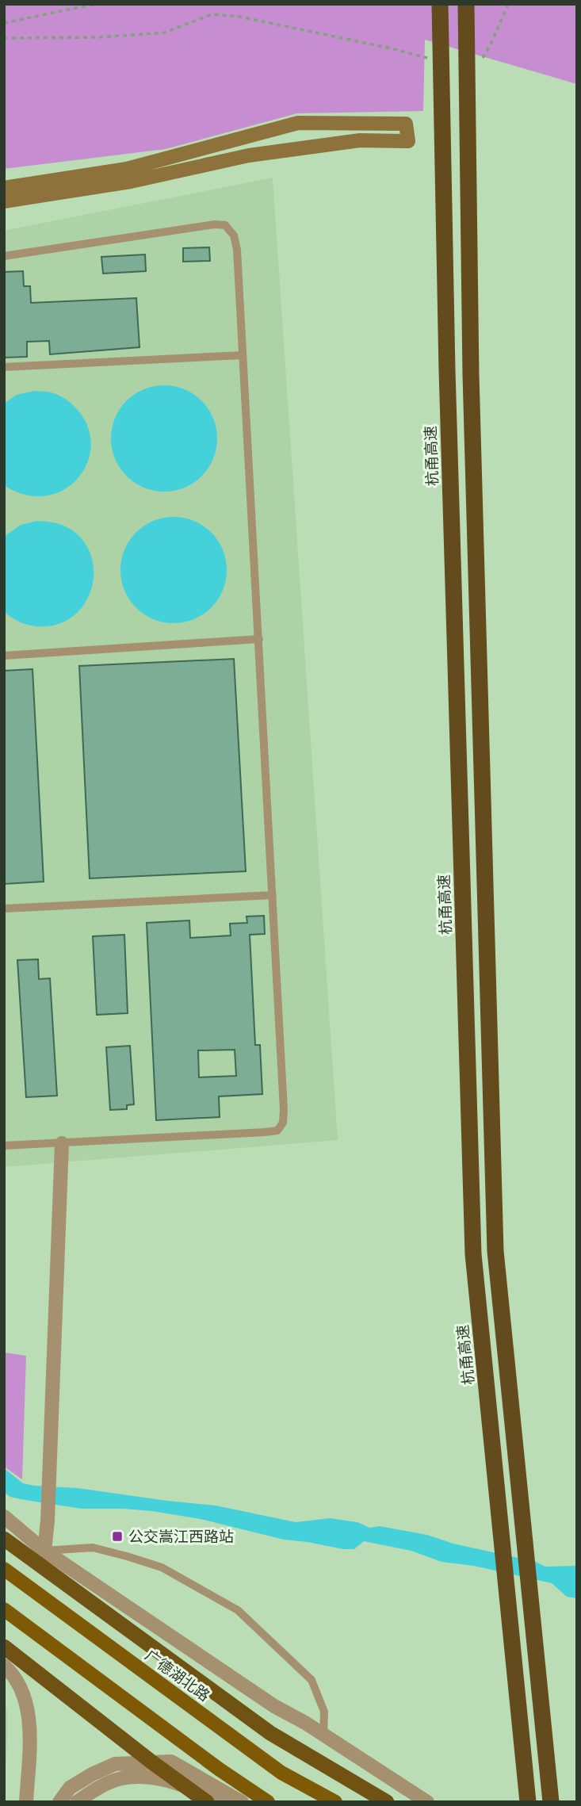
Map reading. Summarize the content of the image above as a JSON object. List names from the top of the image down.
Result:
{
  "streets": {
    "highway": ["杭甬高速"],
    "main road": ["广德湖北路"]
  },
  "places": {
    "transit": ["公交嵩江西路站"]
  }
}
